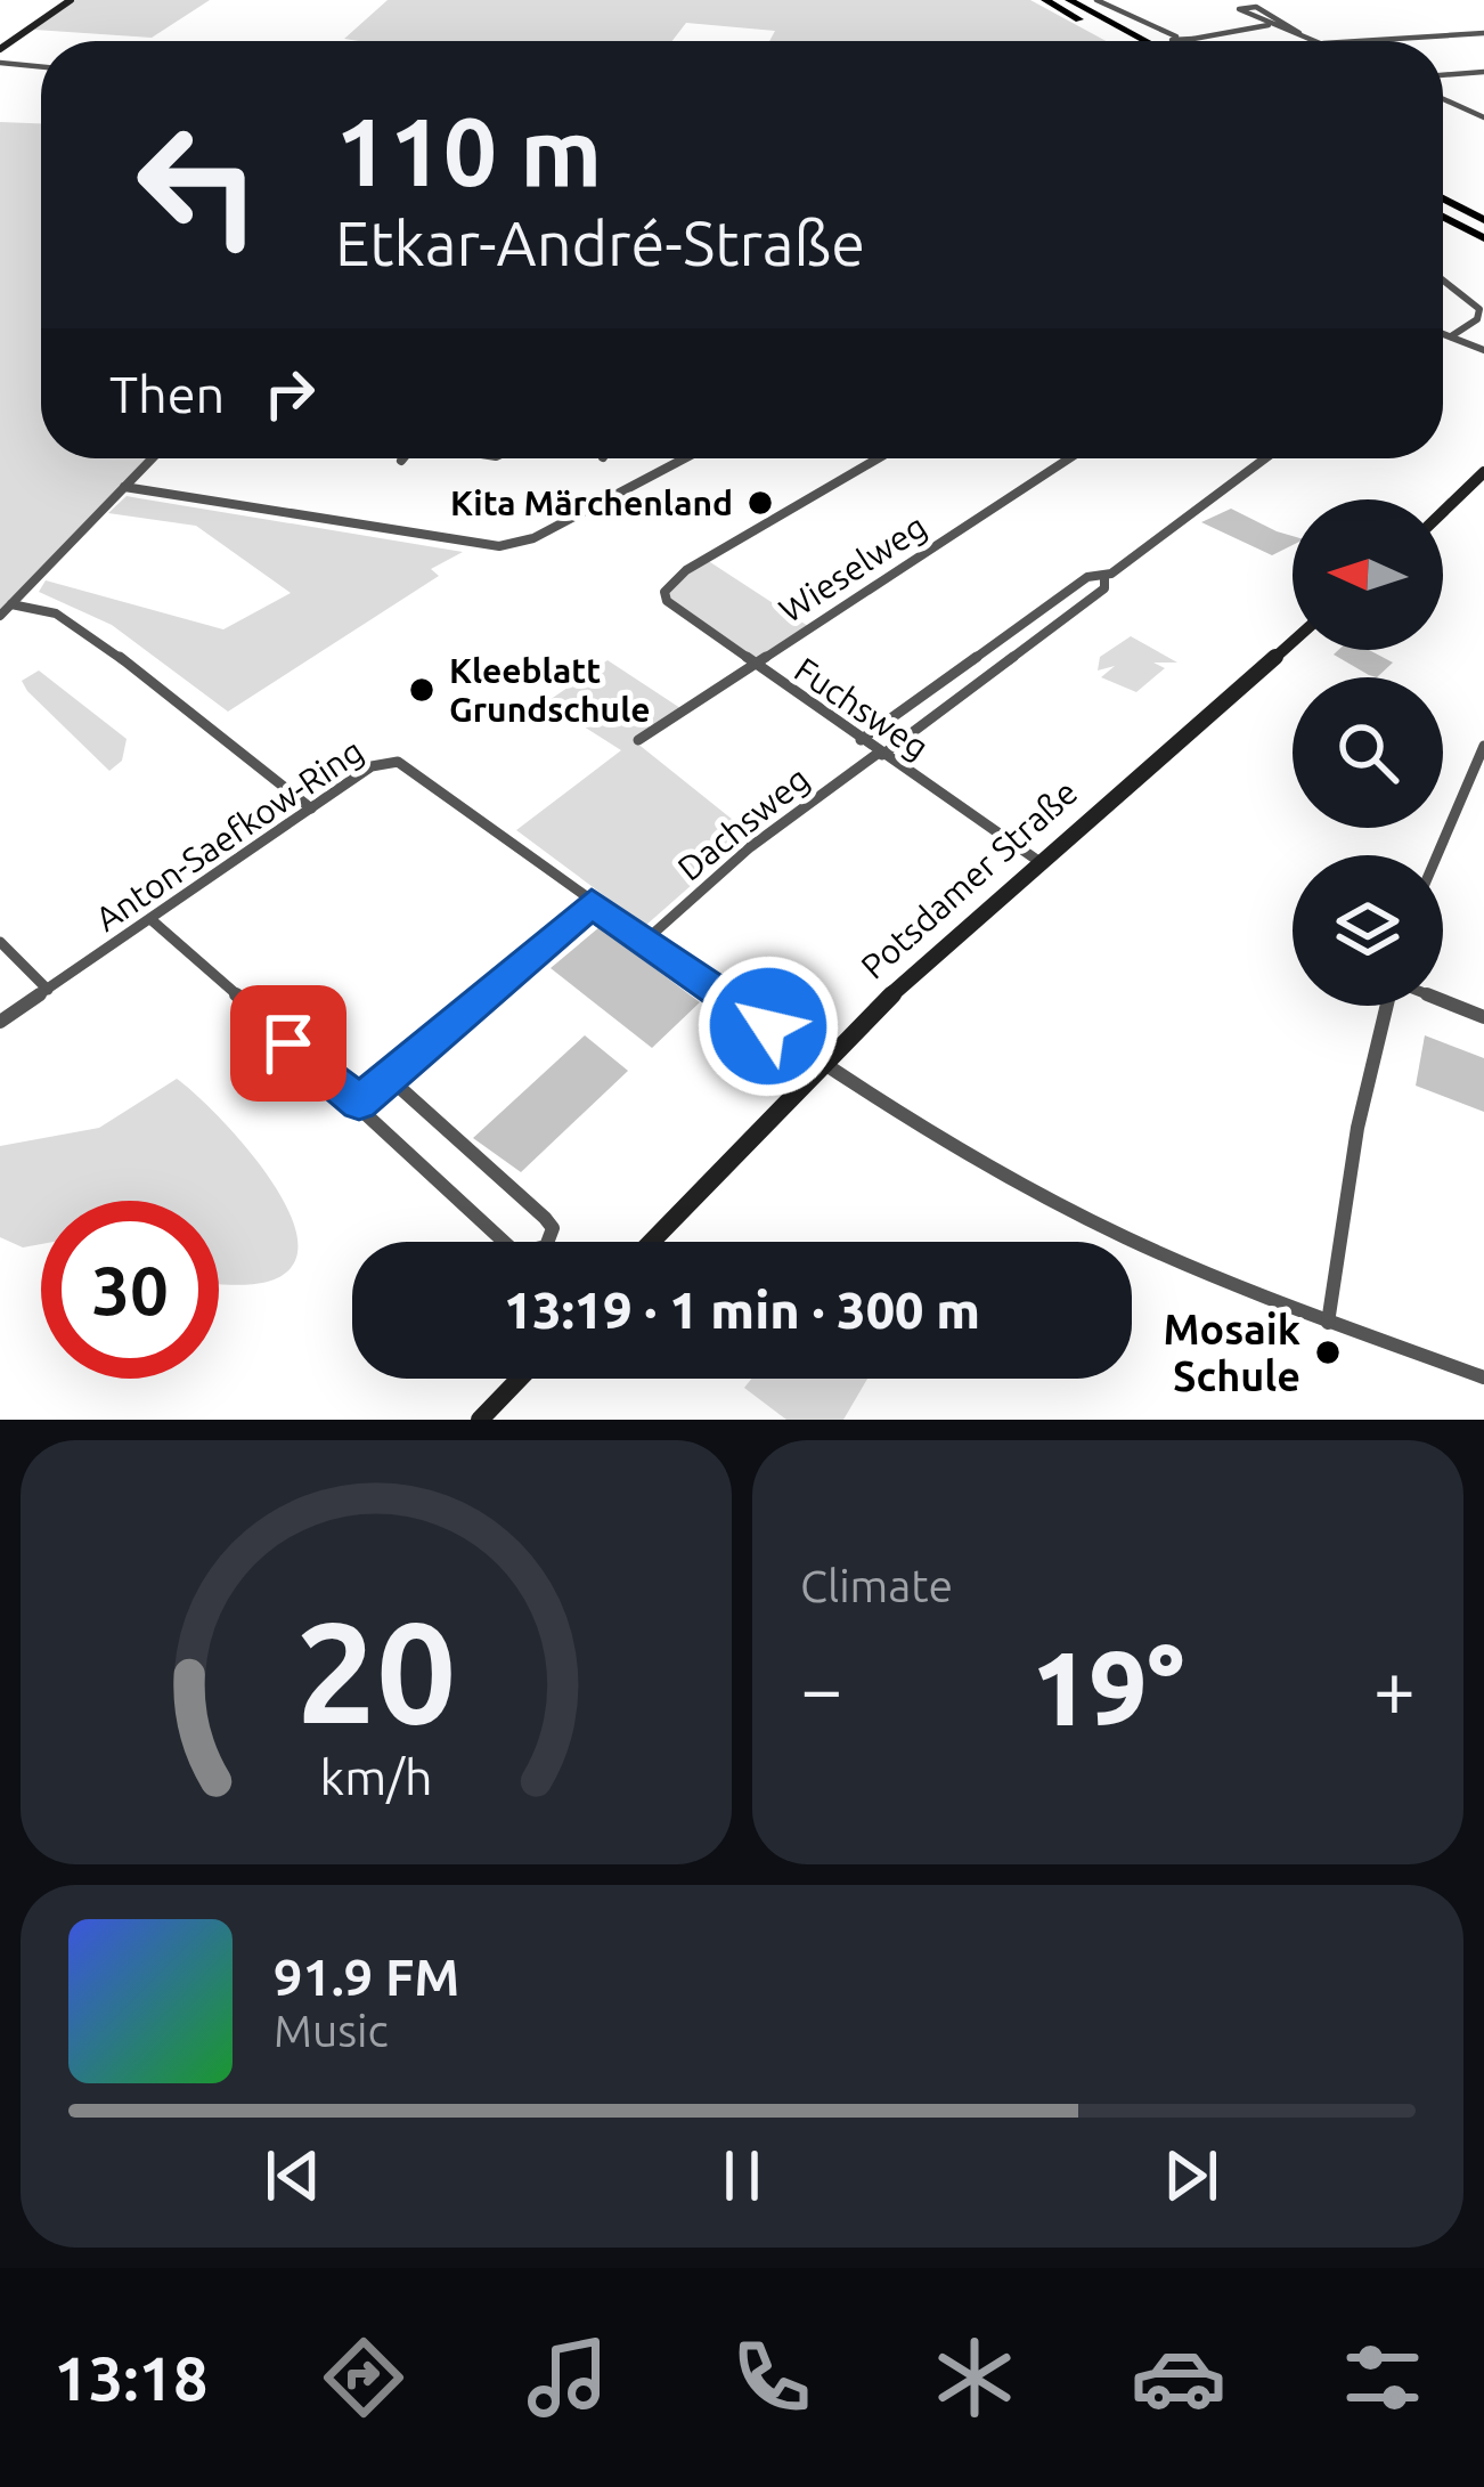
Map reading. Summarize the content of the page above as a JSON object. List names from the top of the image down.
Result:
{
  "streets": {
    "main road": ["Potsdamer Straße"],
    "street": [
      "Wieselweg",
      "Fuchsweg",
      "Dachsweg",
      "Anton-Saefkow-Ring"
    ]
  },
  "crossings": [
    ["Wieselweg", "Fuchsweg"],
    ["Fuchsweg", "Dachsweg"],
    ["Fuchsweg", "Potsdamer Straße"],
    ["Dachsweg", "Anton-Saefkow-Ring"],
    ["Anton-Saefkow-Ring", "Potsdamer Straße"]
  ],
  "places": ["Kita Märchenland", "Kleeblatt Grundschule", "Mosaik Schule"],
  "north": "left",
  "page": {
    "turn": ["110 m", "Etkar-André-Straße"],
    "then": "Then",
    "limit": "30",
    "trip": "13:19 · 1 min · 300 m",
    "tile": "Climate",
    "heat": ["−", "19°", "+"],
    "song": ["91.9 FM", "Music"],
    "tabs": "13:18",
    "gauge": ["20", "km/h"]
  }
}
